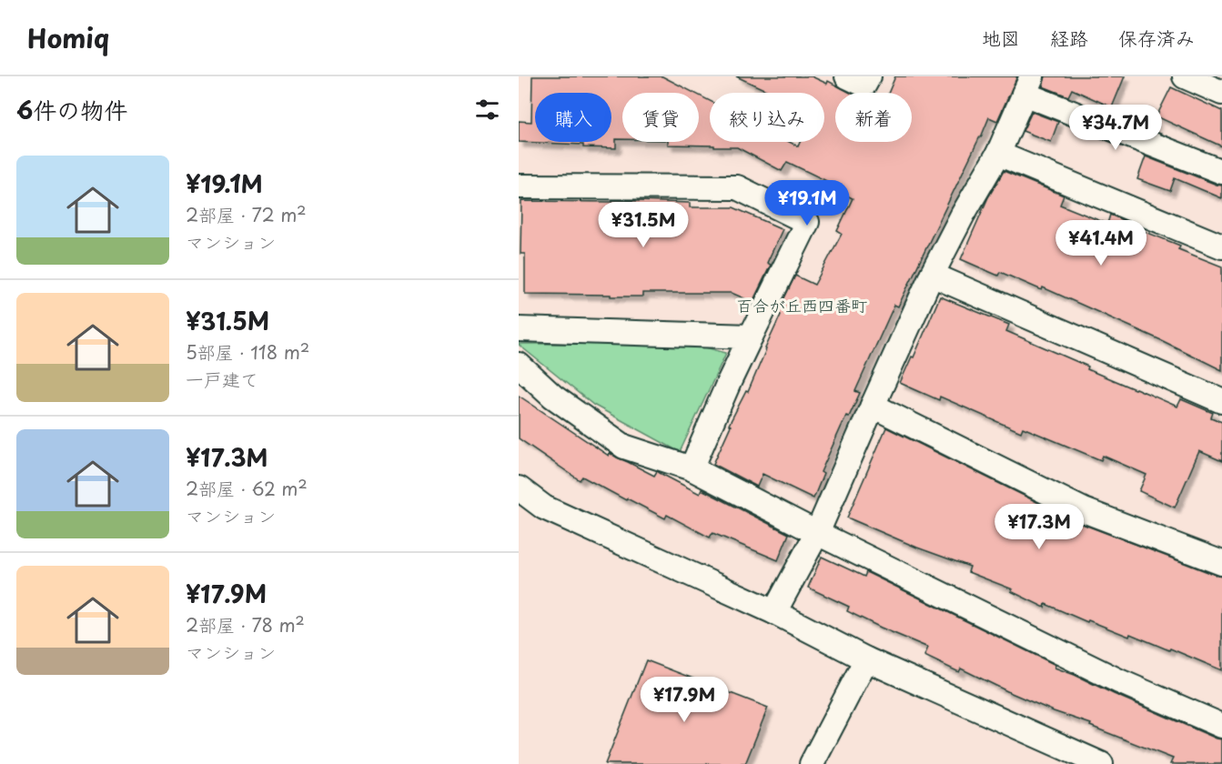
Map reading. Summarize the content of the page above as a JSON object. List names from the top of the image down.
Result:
{
  "districts": ["百合が丘西四番町"],
  "page": {
    "header": "Homiq",
    "nav": ["地図", "経路", "保存済み"],
    "heading": "6件の物件",
    "chip": [
      "購入",
      "賃貸",
      "絞り込み",
      "新着"
    ],
    "price": [
      "¥34.7M",
      "¥19.1M",
      "¥31.5M",
      "¥41.4M",
      "¥17.3M",
      "¥17.9M"
    ],
    "list": [
      {
        "name": "¥19.1M",
        "note": "2部屋 · 72 m² · マンション"
      },
      {
        "name": "¥31.5M",
        "note": "5部屋 · 118 m² · 一戸建て"
      },
      {
        "name": "¥17.3M",
        "note": "2部屋 · 62 m² · マンション"
      },
      {
        "name": "¥17.9M",
        "note": "2部屋 · 78 m² · マンション"
      }
    ]
  }
}
